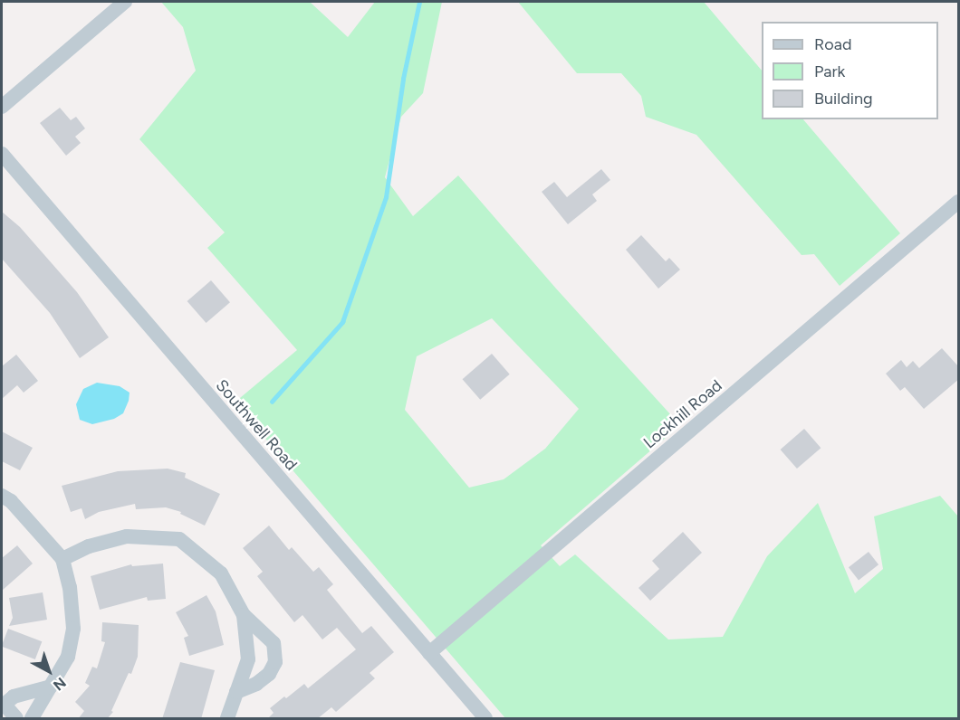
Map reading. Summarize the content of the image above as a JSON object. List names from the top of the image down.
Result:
{
  "streets": {
    "street": ["Lockhill Road", "Southwell Road"]
  },
  "crossings": [
    ["Lockhill Road", "Southwell Road"]
  ],
  "legend": ["Road", "Park", "Building"],
  "north": "bottom right"
}
